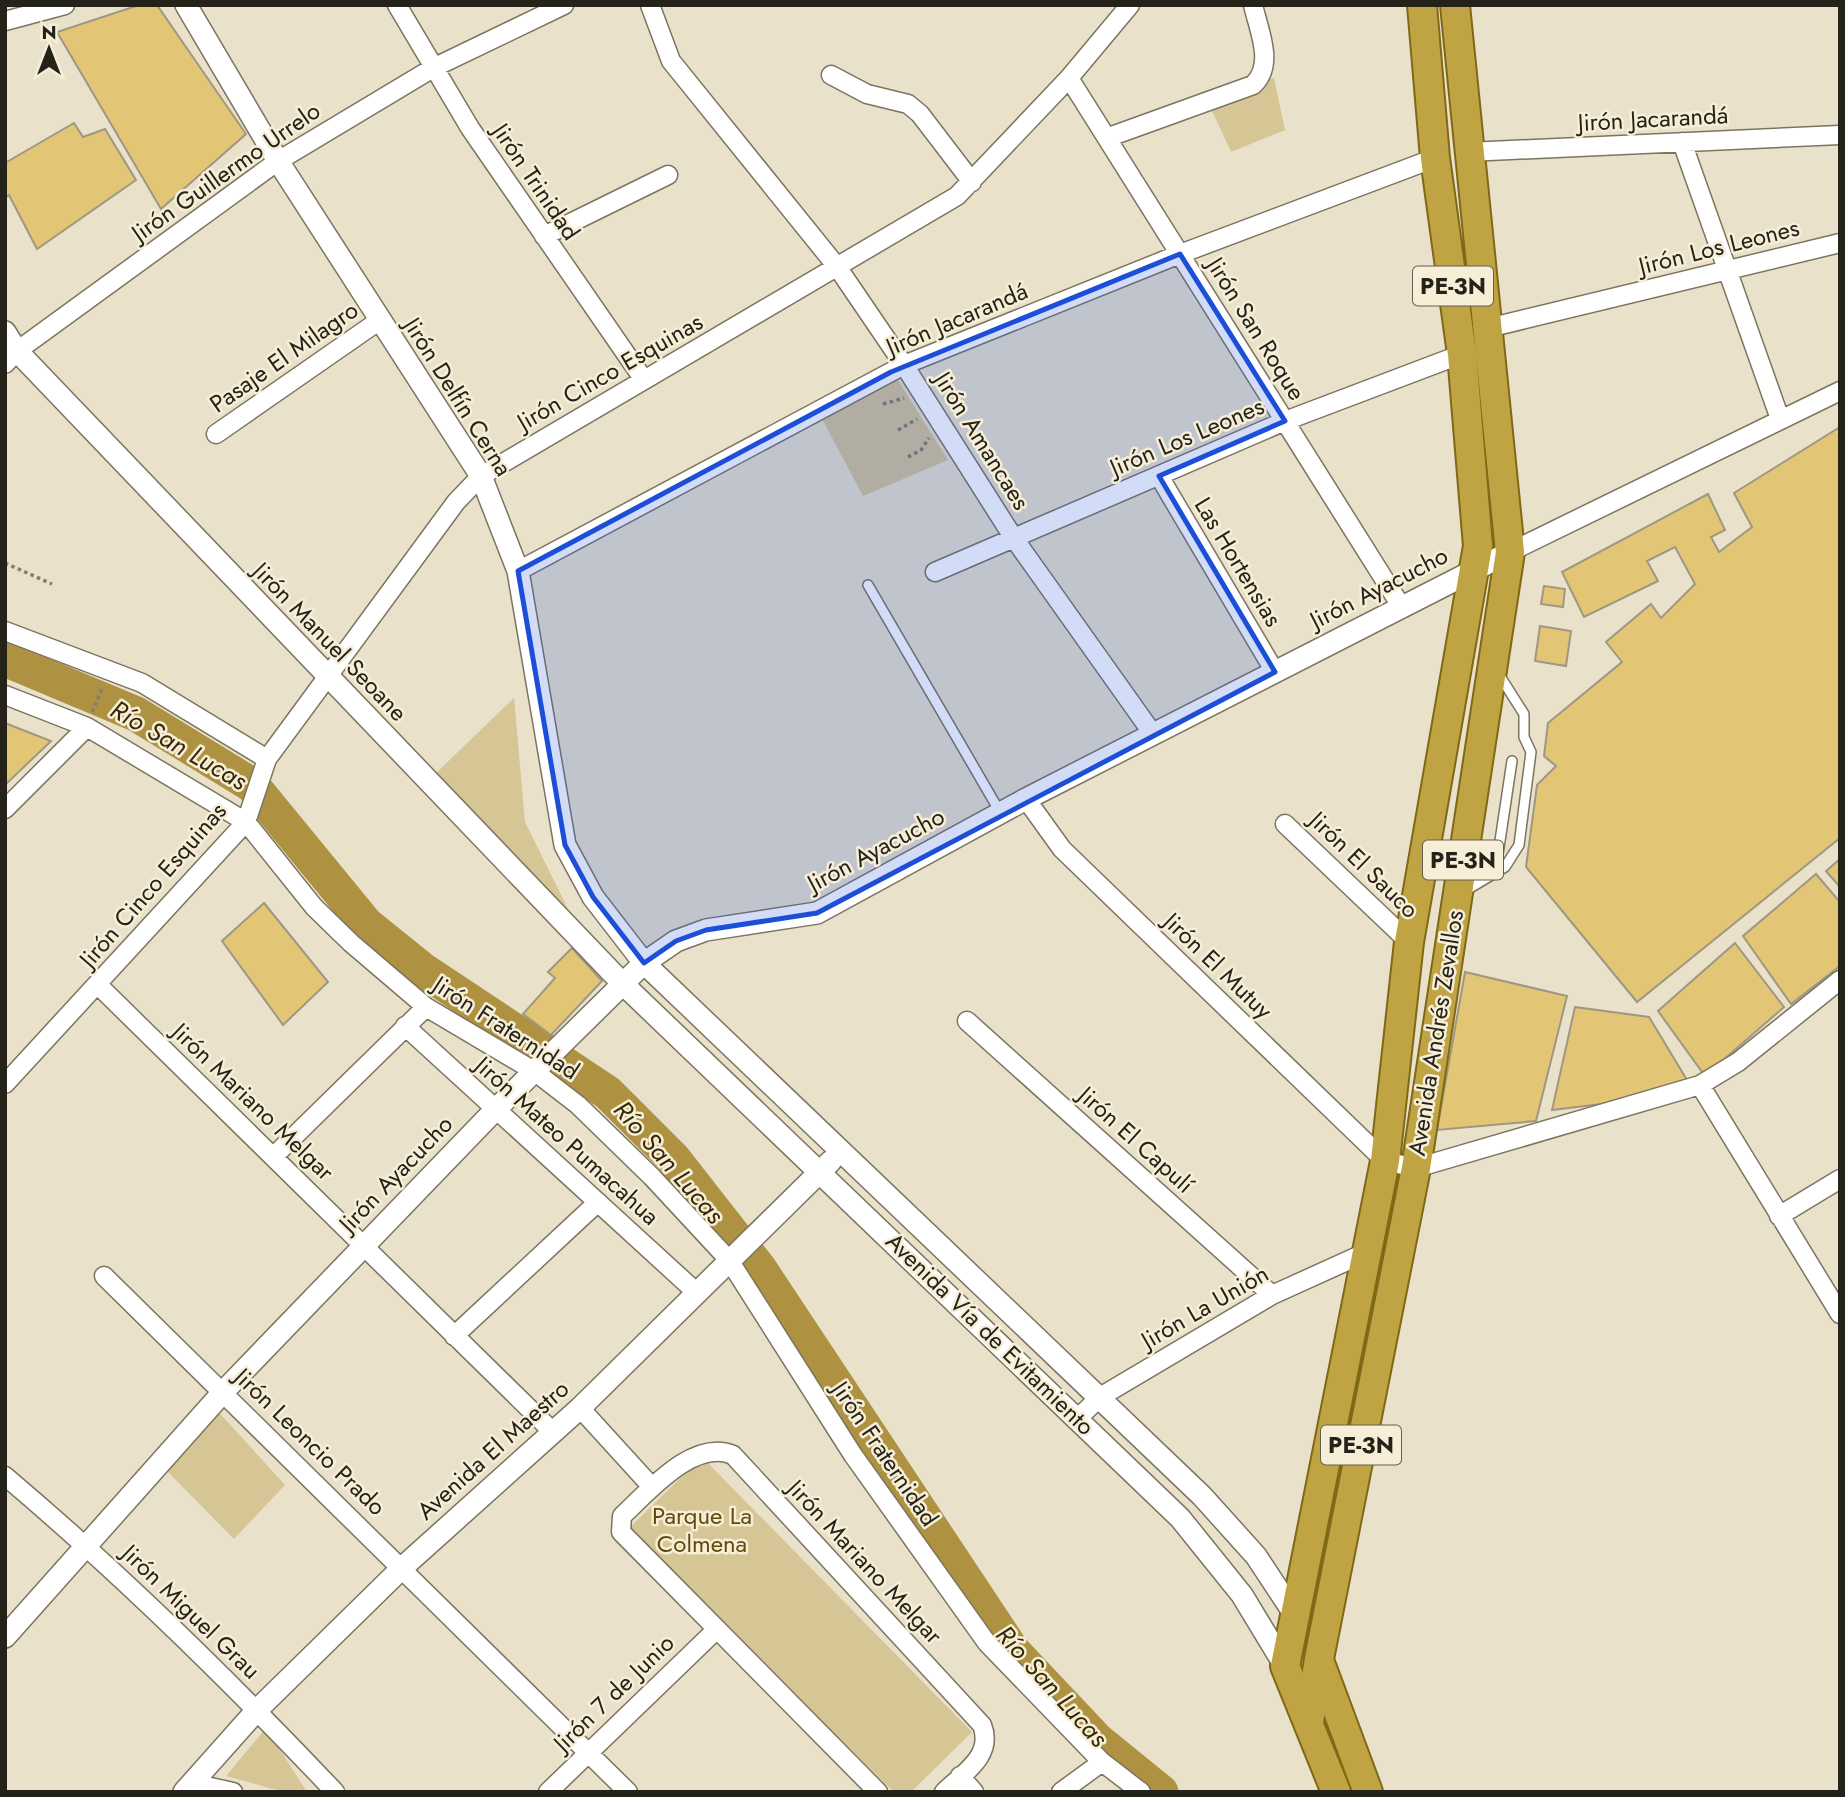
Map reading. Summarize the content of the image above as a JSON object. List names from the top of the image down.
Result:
{
  "streets": {
    "highway": ["PE-3N", "Avenida Andrés Zevallos", "Avenida Vía de Evitamiento"],
    "street": [
      "Jirón Jacarandá",
      "Jirón Guillermo Urrelo",
      "Jirón Trinidad",
      "Jirón Los Leones",
      "Jirón San Roque",
      "Pasaje El Milagro",
      "Jirón Cinco Esquinas",
      "Jirón Delfín Cerna",
      "Jirón Amancaes",
      "Las Hortensias",
      "Jirón Ayacucho",
      "Jirón Manuel Seoane",
      "Jirón El Sauco",
      "Jirón El Mutuy",
      "Jirón Fraternidad",
      "Jirón Mariano Melgar",
      "Jirón El Capulí",
      "Jirón Mateo Pumacahua",
      "Jirón La Unión",
      "Jirón Leoncio Prado",
      "Avenida El Maestro",
      "Jirón Miguel Grau",
      "Jirón 7 de Junio"
    ]
  },
  "crossings": [
    ["Jirón Jacarandá", "Jirón San Roque"],
    ["Jirón Jacarandá", "Jirón Delfín Cerna"],
    ["Jirón Jacarandá", "Jirón Amancaes"],
    ["Jirón Jacarandá", "Avenida Andrés Zevallos"],
    ["Jirón Guillermo Urrelo", "Jirón Trinidad"],
    ["Jirón Guillermo Urrelo", "Jirón Delfín Cerna"],
    ["Jirón Guillermo Urrelo", "Jirón Manuel Seoane"],
    ["Jirón Trinidad", "Jirón Cinco Esquinas"],
    ["Jirón Los Leones", "Jirón San Roque"],
    ["Jirón Los Leones", "Jirón Amancaes"],
    ["Jirón Los Leones", "Las Hortensias"],
    ["Jirón Los Leones", "Avenida Andrés Zevallos"],
    ["Jirón San Roque", "Jirón Cinco Esquinas"],
    ["Jirón San Roque", "Jirón Ayacucho"],
    ["Pasaje El Milagro", "Jirón Delfín Cerna"],
    ["Jirón Cinco Esquinas", "Jirón Delfín Cerna"],
    ["Jirón Cinco Esquinas", "Jirón Amancaes"],
    ["Jirón Cinco Esquinas", "Jirón Manuel Seoane"],
    ["Jirón Cinco Esquinas", "Jirón Fraternidad"],
    ["Jirón Cinco Esquinas", "Jirón Mariano Melgar"],
    ["Jirón Delfín Cerna", "Jirón Ayacucho"],
    ["Jirón Delfín Cerna", "Avenida Vía de Evitamiento"],
    ["Jirón Amancaes", "Jirón Ayacucho"],
    ["Las Hortensias", "Jirón Ayacucho"],
    ["Jirón Ayacucho", "Jirón Manuel Seoane"],
    ["Jirón Ayacucho", "Jirón El Mutuy"],
    ["Jirón Ayacucho", "Jirón Fraternidad"],
    ["Jirón Ayacucho", "Avenida Andrés Zevallos"],
    ["Jirón Ayacucho", "Jirón Mariano Melgar"],
    ["Jirón Ayacucho", "Jirón Mateo Pumacahua"],
    ["Jirón Ayacucho", "Avenida Vía de Evitamiento"],
    ["Jirón Ayacucho", "Jirón Leoncio Prado"],
    ["Jirón Ayacucho", "Jirón Miguel Grau"],
    ["Jirón Manuel Seoane", "Avenida Vía de Evitamiento"],
    ["Jirón El Sauco", "Avenida Andrés Zevallos"],
    ["Jirón El Mutuy", "Avenida Andrés Zevallos"],
    ["Jirón Fraternidad", "Avenida El Maestro"],
    ["Avenida Andrés Zevallos", "Jirón La Unión"],
    ["Avenida Andrés Zevallos", "Avenida Vía de Evitamiento"],
    ["Jirón Mariano Melgar", "Avenida El Maestro"],
    ["Jirón Mariano Melgar", "Jirón 7 de Junio"],
    ["Jirón El Capulí", "Jirón La Unión"],
    ["Jirón Mateo Pumacahua", "Avenida El Maestro"],
    ["Jirón La Unión", "Avenida Vía de Evitamiento"],
    ["Avenida Vía de Evitamiento", "Avenida El Maestro"],
    ["Jirón Leoncio Prado", "Avenida El Maestro"],
    ["Jirón Leoncio Prado", "Jirón 7 de Junio"],
    ["Avenida El Maestro", "Jirón Miguel Grau"]
  ],
  "water": ["Río San Lucas"],
  "parks": ["Parque La Colmena"],
  "north": "top"
}
